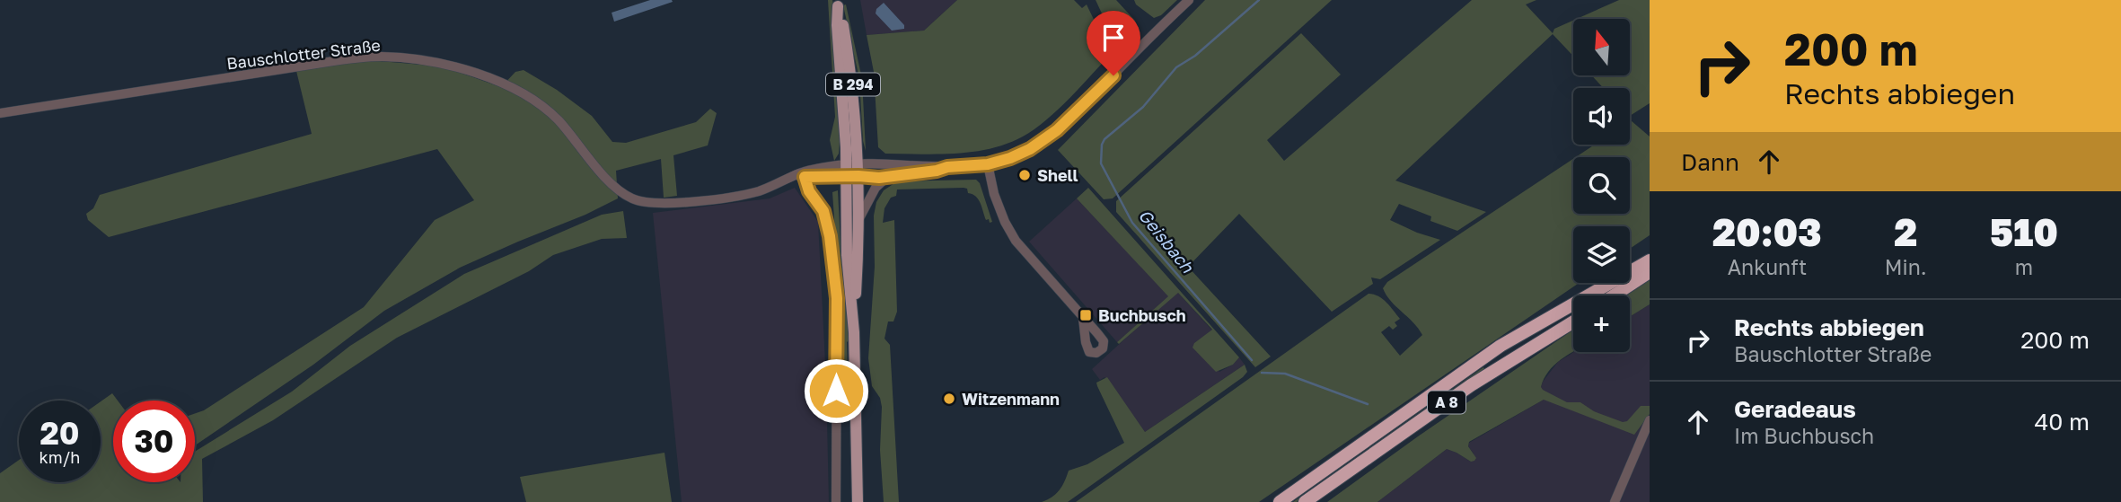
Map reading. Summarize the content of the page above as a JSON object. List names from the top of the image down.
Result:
{
  "streets": {
    "highway": ["A 8"],
    "main road": ["B 294"],
    "street": ["Bauschlotter Straße"]
  },
  "crossings": [
    ["Bauschlotter Straße", "B 294"]
  ],
  "water": ["Geisbach"],
  "places": {
    "other": ["Shell", "Witzenmann"],
    "transit": ["Buchbusch"]
  },
  "north": "top",
  "page": {
    "turn": ["200 m", "Rechts abbiegen"],
    "map_buttons": "+",
    "then": "Dann",
    "eta": [
      "20:03",
      "Ankunft",
      "2",
      "Min.",
      "510",
      "m"
    ],
    "list": [
      {
        "name": "Rechts abbiegen",
        "note": "Bauschlotter Straße",
        "value": "200 m"
      },
      {
        "name": "Geradeaus",
        "note": "Im Buchbusch",
        "value": "40 m"
      }
    ],
    "speed": "20 km/h",
    "limit": "30"
  }
}
